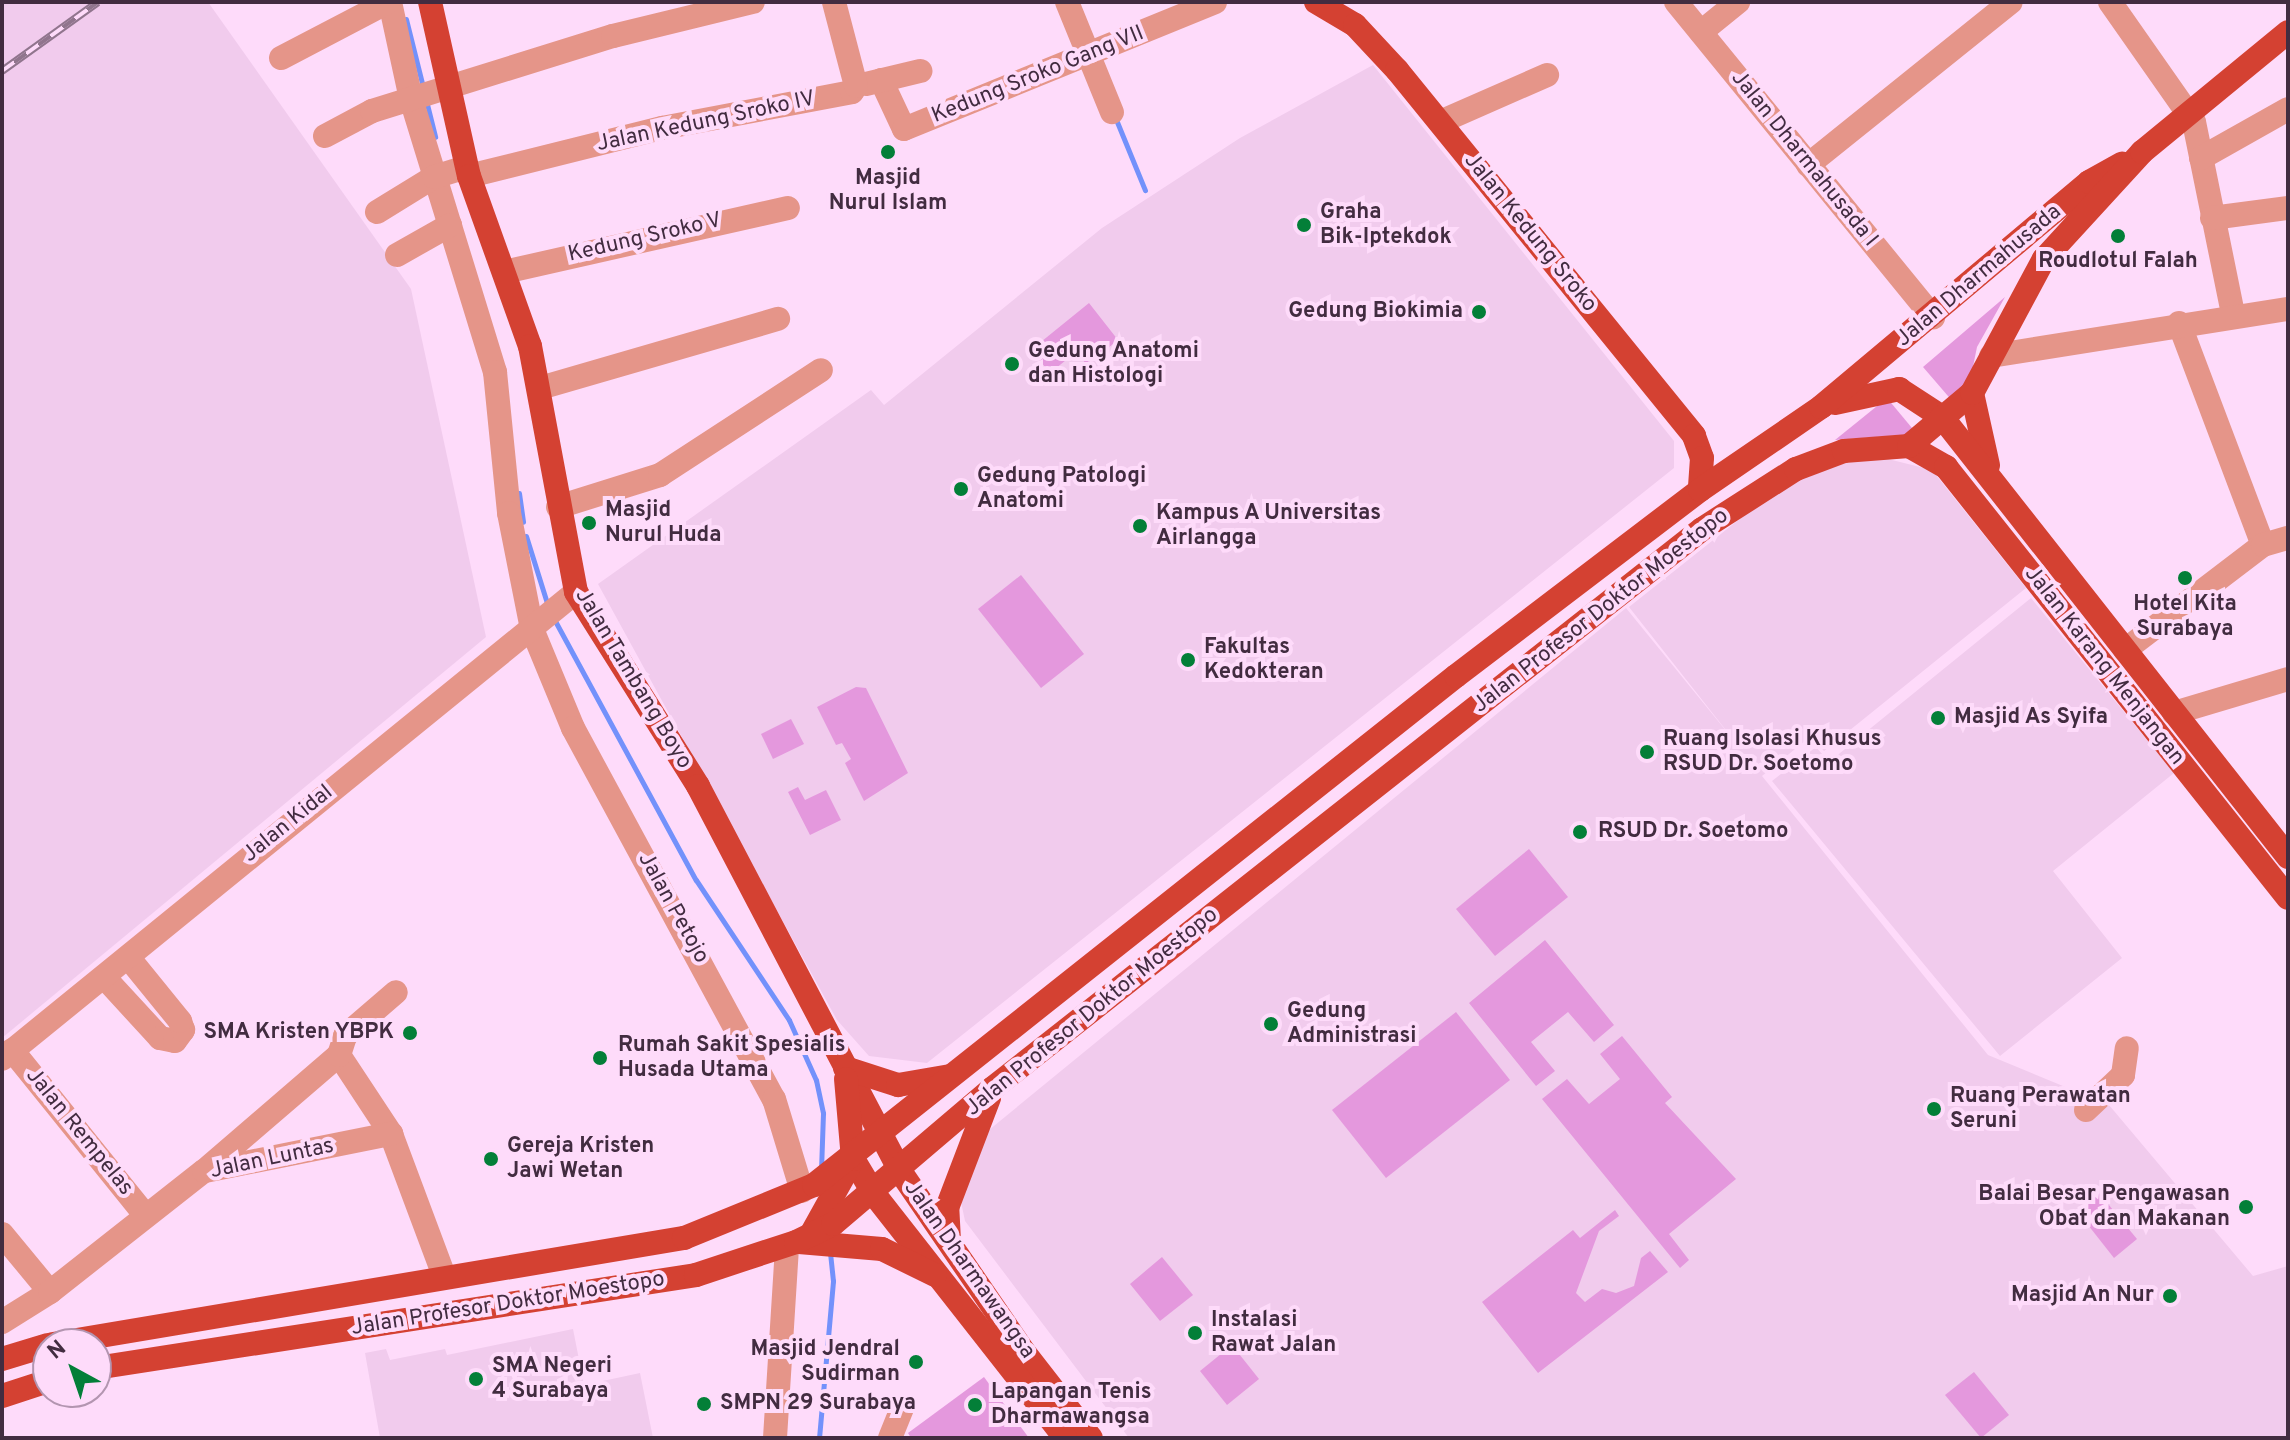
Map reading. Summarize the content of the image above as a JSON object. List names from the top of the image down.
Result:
{
  "streets": {
    "main road": [
      "Jalan Kedung Sroko",
      "Jalan Dharmahusada",
      "Jalan Profesor Doktor Moestopo",
      "Jalan Karang Menjangan",
      "Jalan Tambang Boyo",
      "Jalan Dharmawangsa"
    ],
    "street": [
      "Kedung Sroko Gang VII",
      "Jalan Kedung Sroko IV",
      "Jalan Dharmahusada I",
      "Kedung Sroko V",
      "Jalan Kidal",
      "Jalan Petojo",
      "Jalan Rempelas",
      "Jalan Luntas"
    ]
  },
  "crossings": [
    ["Kedung Sroko Gang VII", "Jalan Kedung Sroko IV"],
    ["Jalan Kedung Sroko IV", "Jalan Tambang Boyo"],
    ["Jalan Kedung Sroko IV", "Jalan Petojo"],
    ["Jalan Dharmahusada I", "Jalan Dharmahusada"],
    ["Jalan Kedung Sroko", "Jalan Profesor Doktor Moestopo"],
    ["Kedung Sroko V", "Jalan Tambang Boyo"],
    ["Jalan Dharmahusada", "Jalan Profesor Doktor Moestopo"],
    ["Jalan Dharmahusada", "Jalan Karang Menjangan"],
    ["Jalan Profesor Doktor Moestopo", "Jalan Karang Menjangan"],
    ["Jalan Profesor Doktor Moestopo", "Jalan Tambang Boyo"],
    ["Jalan Profesor Doktor Moestopo", "Jalan Petojo"],
    ["Jalan Profesor Doktor Moestopo", "Jalan Dharmawangsa"],
    ["Jalan Tambang Boyo", "Jalan Kidal"],
    ["Jalan Tambang Boyo", "Jalan Petojo"],
    ["Jalan Tambang Boyo", "Jalan Dharmawangsa"],
    ["Jalan Kidal", "Jalan Petojo"],
    ["Jalan Kidal", "Jalan Rempelas"],
    ["Jalan Rempelas", "Jalan Luntas"]
  ],
  "places": [
    "Masjid Nurul Islam",
    "Graha Bik-Iptekdok",
    "Roudlotul Falah",
    "Gedung Biokimia",
    "Gedung Anatomi dan Histologi",
    "Gedung Patologi Anatomi",
    "Masjid Nurul Huda",
    "Kampus A Universitas Airlangga",
    "Hotel Kita Surabaya",
    "Fakultas Kedokteran",
    "Masjid As Syifa",
    "Ruang Isolasi Khusus RSUD Dr. Soetomo",
    "RSUD Dr. Soetomo",
    "Gedung Administrasi",
    "SMA Kristen YBPK",
    "Rumah Sakit Spesialis Husada Utama",
    "Ruang Perawatan Seruni",
    "Gereja Kristen Jawi Wetan",
    "Balai Besar Pengawasan Obat dan Makanan",
    "Masjid An Nur",
    "Instalasi Rawat Jalan",
    "Masjid Jendral Sudirman",
    "SMA Negeri 4 Surabaya",
    "SMPN 29 Surabaya",
    "Lapangan Tenis Dharmawangsa"
  ],
  "north": "top left"
}
